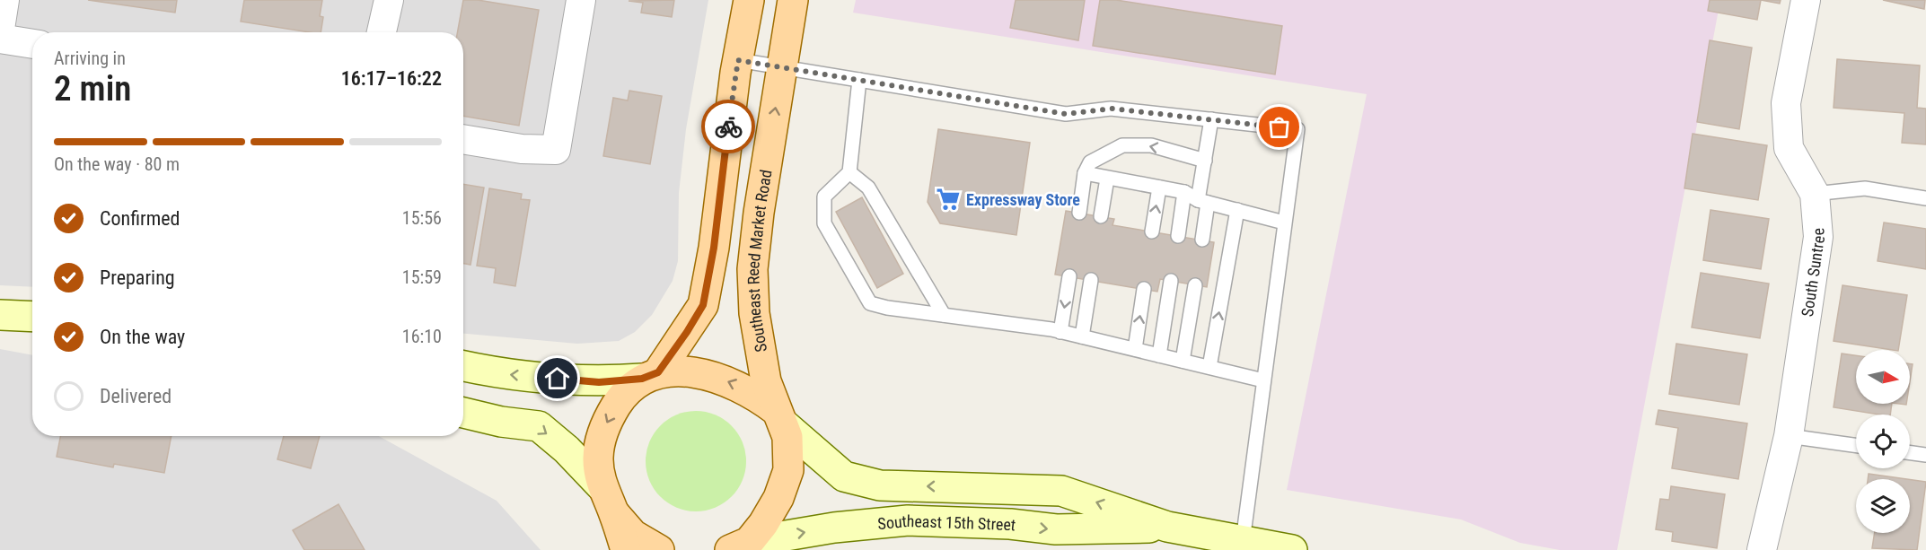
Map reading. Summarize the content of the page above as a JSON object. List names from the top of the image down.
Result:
{
  "streets": {
    "main road": ["Southeast Reed Market Road", "Southeast 15th Street"],
    "street": ["South Suntree"]
  },
  "crossings": [
    ["Southeast Reed Market Road", "Southeast 15th Street"]
  ],
  "places": {
    "supermarket": ["Expressway Store"]
  },
  "north": "right",
  "page": {
    "heading": ["2 min", "Arriving in", "16:17–16:22"],
    "bar": "On the way · 80 m",
    "list": [
      ["Confirmed", "15:56"],
      ["Preparing", "15:59"],
      ["On the way", "16:10"],
      "Delivered"
    ]
  }
}
